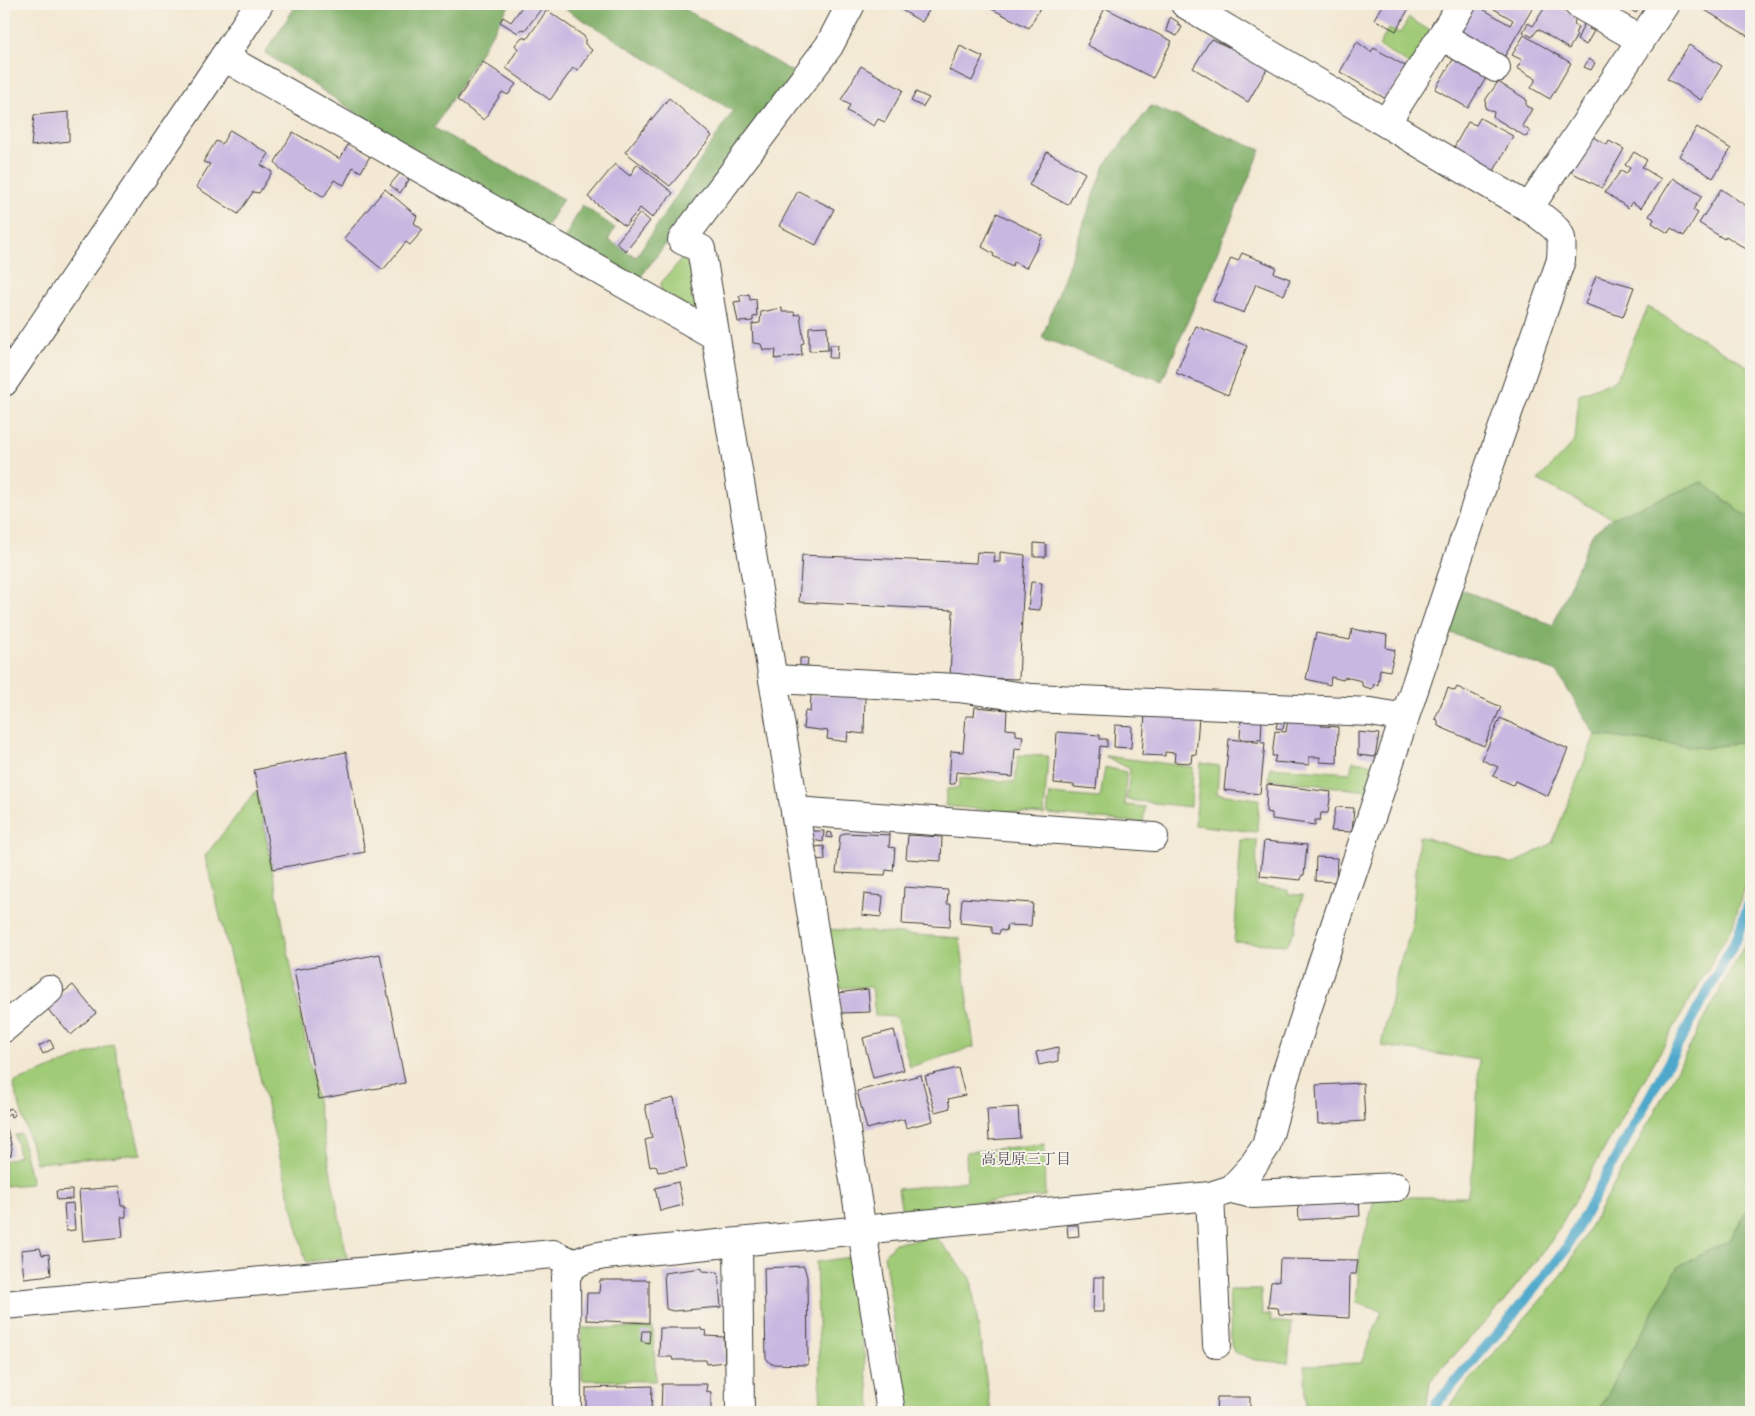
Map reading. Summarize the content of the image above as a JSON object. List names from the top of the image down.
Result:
{
  "districts": ["高見原三丁目"]
}
